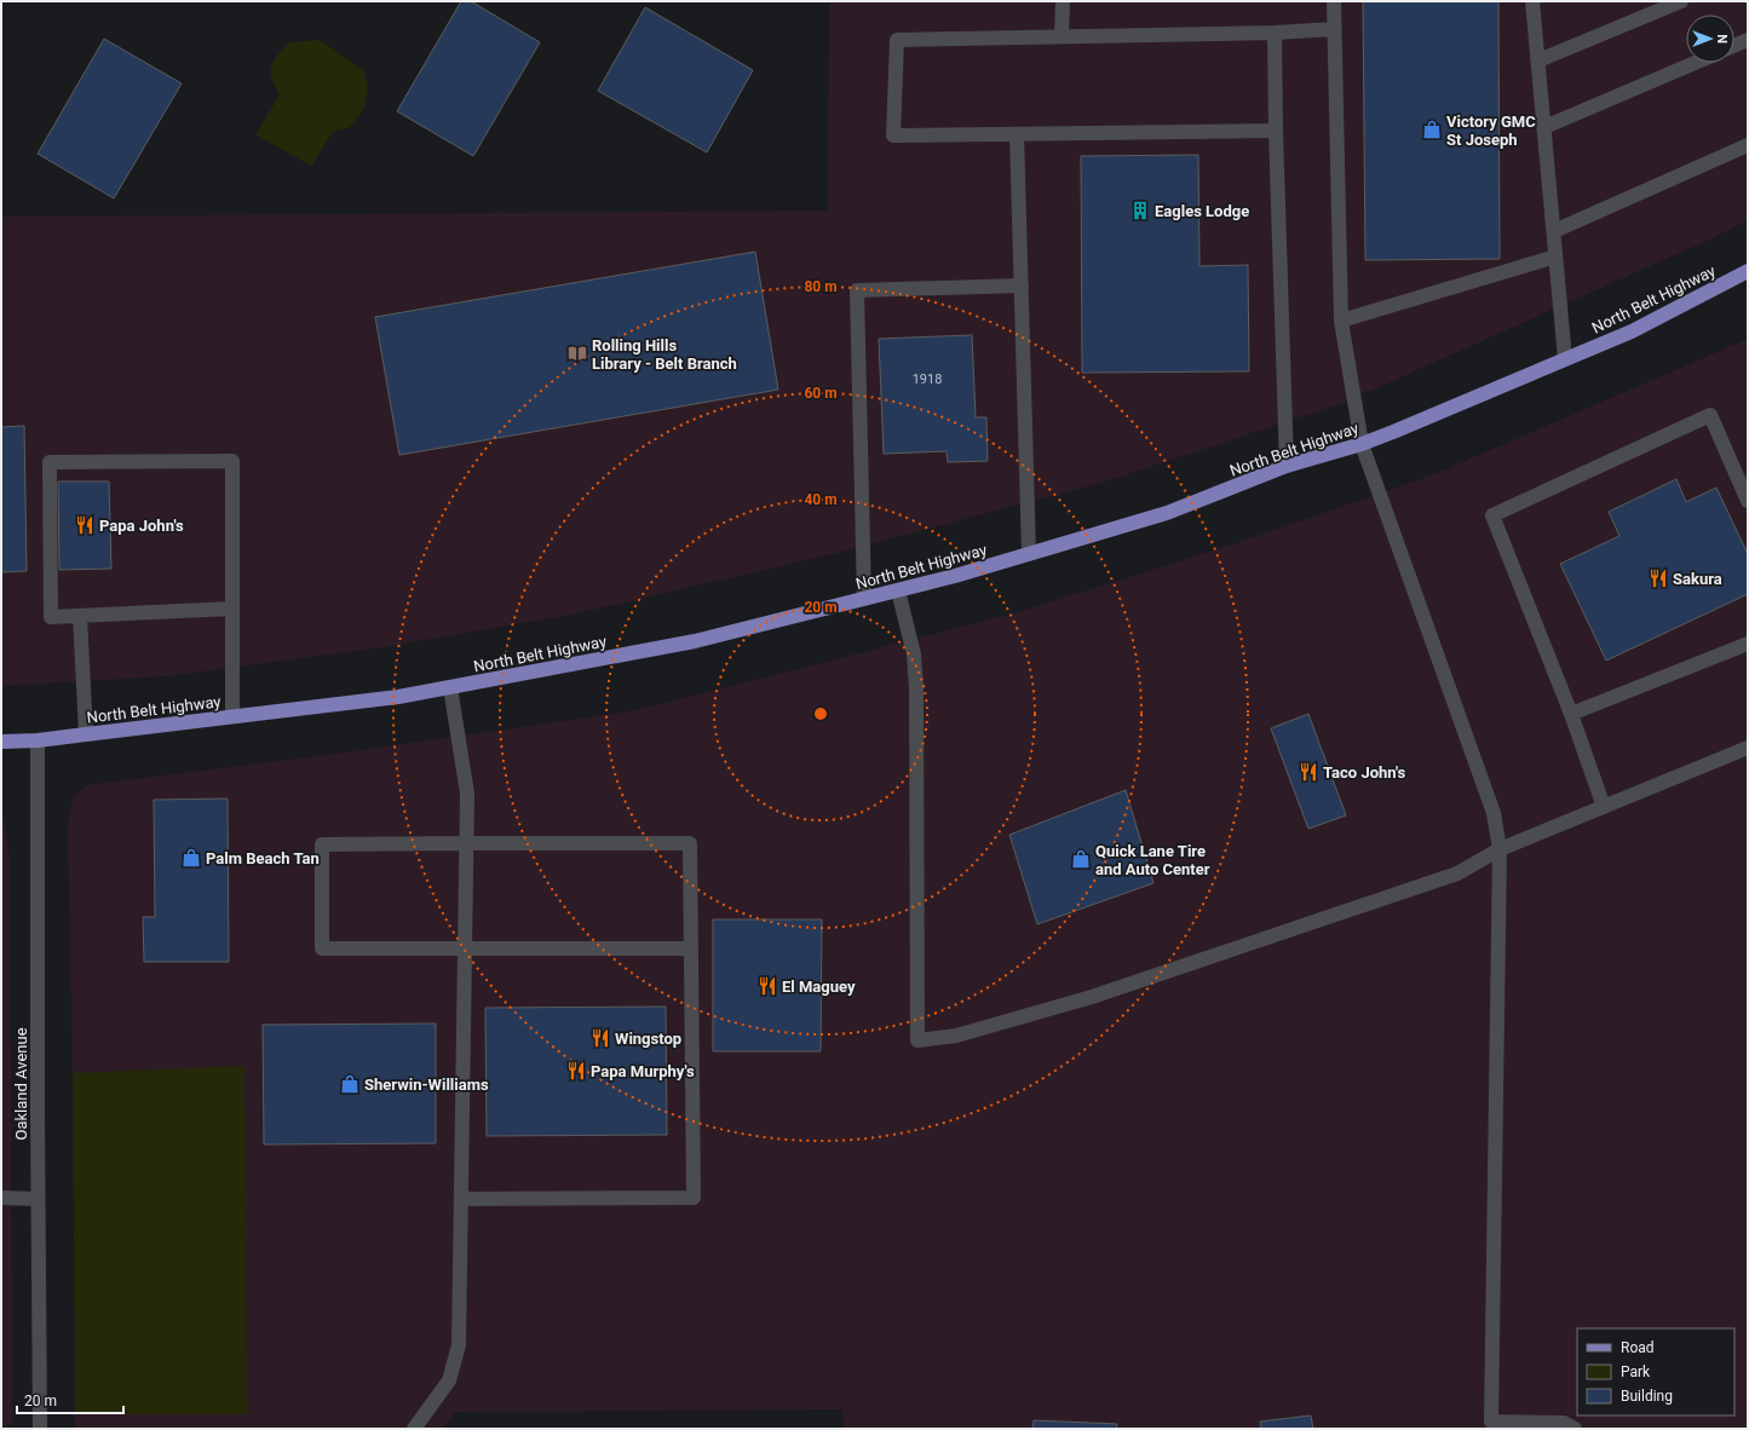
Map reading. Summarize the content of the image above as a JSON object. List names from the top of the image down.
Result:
{
  "streets": {
    "main road": ["North Belt Highway"],
    "street": ["Oakland Avenue"]
  },
  "crossings": [
    ["North Belt Highway", "Oakland Avenue"]
  ],
  "places": {
    "shop": [
      "Victory GMC St Joseph",
      "Palm Beach Tan",
      "Quick Lane Tire and Auto Center",
      "Sherwin-Williams"
    ],
    "building": ["Eagles Lodge"],
    "library": ["Rolling Hills Library - Belt Branch"],
    "restaurant": [
      "Papa John's",
      "Sakura",
      "Taco John's",
      "El Maguey",
      "Wingstop",
      "Papa Murphy's"
    ]
  },
  "house_numbers": ["1918"],
  "legend": ["Road", "Park", "Building"],
  "scale_bar": "20 m",
  "north": "right",
  "rings": [
    "80 m",
    "60 m",
    "40 m",
    "20 m"
  ]
}
